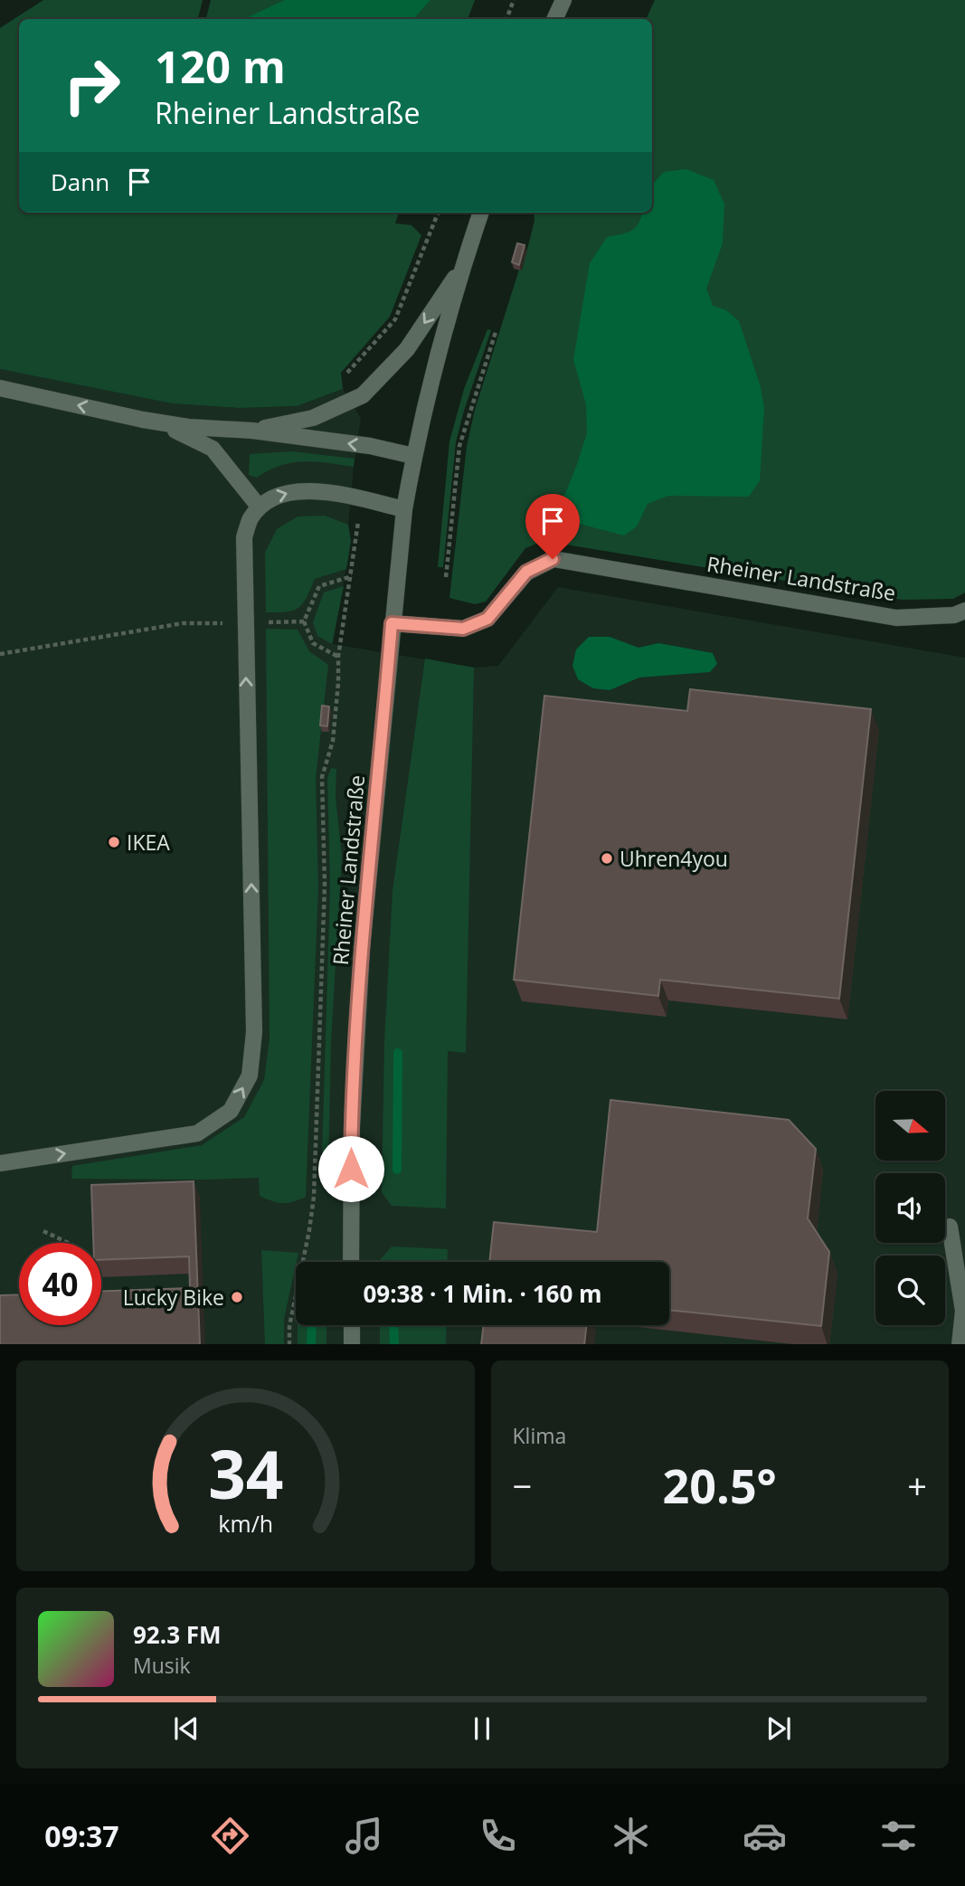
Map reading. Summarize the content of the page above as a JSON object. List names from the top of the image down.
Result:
{
  "streets": {
    "street": ["Rheiner Landstraße"]
  },
  "places": ["IKEA", "Uhren4you", "Lucky Bike"],
  "north": "right",
  "page": {
    "turn": ["120 m", "Rheiner Landstraße"],
    "then": "Dann",
    "limit": "40",
    "trip": "09:38 · 1 Min. · 160 m",
    "tile": "Klima",
    "heat": ["−", "20.5°", "+"],
    "song": ["92.3 FM", "Musik"],
    "tabs": "09:37",
    "gauge": ["34", "km/h"]
  }
}
